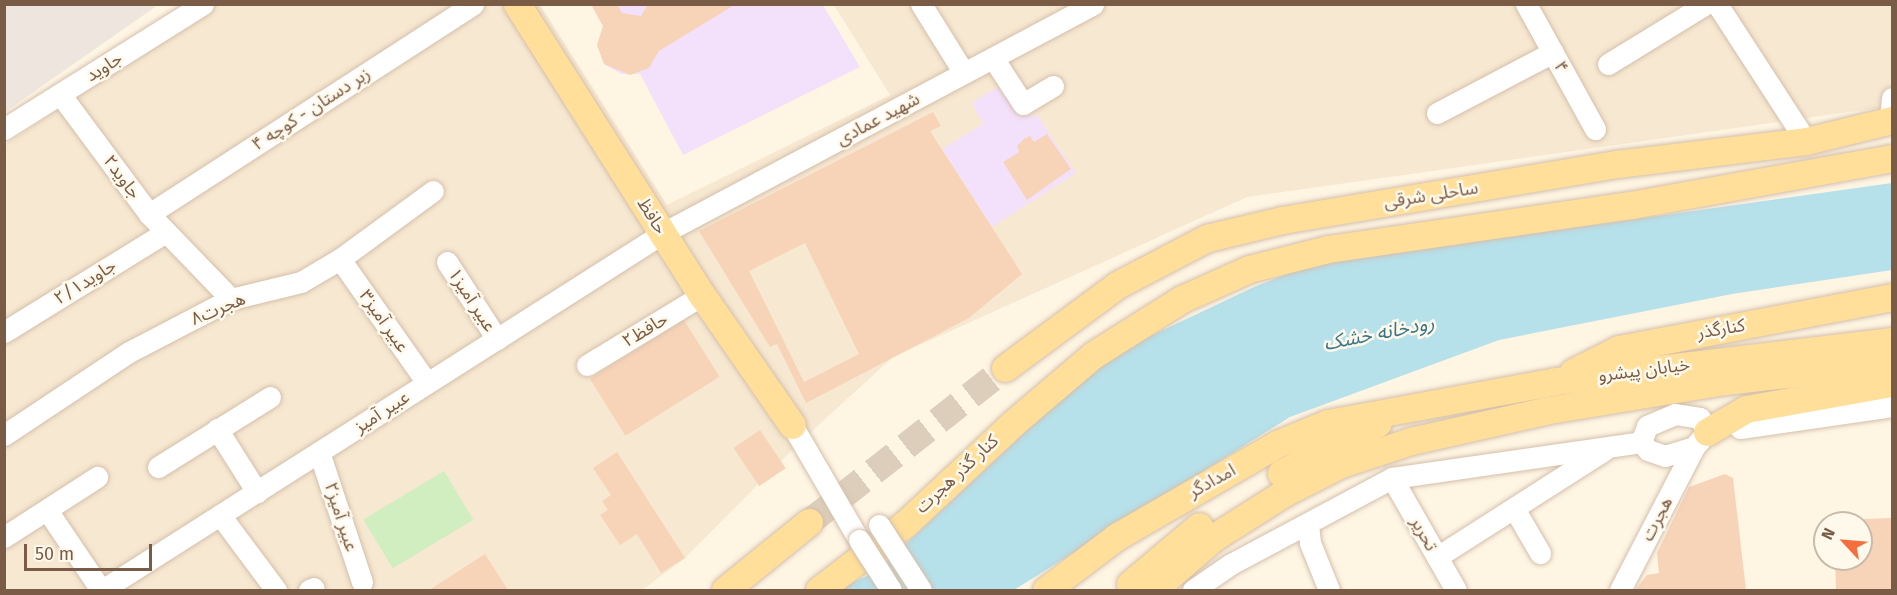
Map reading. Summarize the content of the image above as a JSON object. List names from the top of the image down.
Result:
{
  "streets": {
    "main road": [
      "ساحلی شرقی",
      "حافظ",
      "کنارگذر",
      "خیابان پیشرو",
      "کنار گذر هجرت",
      "امدادگر"
    ],
    "street": [
      "جاوید",
      "۴",
      "زبر دستان - کوچه ۴",
      "شهید عمادی",
      "۲جاوید",
      "۲/۱جاوید",
      "۱عبیر آمیز",
      "هجرت۸",
      "۳عبیر آمیز",
      "۲حافظ",
      "عبیر آمیز",
      "۲عبیر آمیز",
      "هجرت",
      "تحریر"
    ]
  },
  "crossings": [
    ["جاوید", "۲جاوید"],
    ["زبر دستان - کوچه ۴", "۲جاوید"],
    ["شهید عمادی", "حافظ"],
    ["شهید عمادی", "عبیر آمیز"],
    ["۲جاوید", "۲/۱جاوید"],
    ["۲جاوید", "هجرت۸"],
    ["حافظ", "۲حافظ"],
    ["حافظ", "عبیر آمیز"],
    ["۱عبیر آمیز", "عبیر آمیز"],
    ["هجرت۸", "۳عبیر آمیز"],
    ["۳عبیر آمیز", "عبیر آمیز"],
    ["کنارگذر", "خیابان پیشرو"],
    ["خیابان پیشرو", "امدادگر"],
    ["عبیر آمیز", "۲عبیر آمیز"]
  ],
  "water": ["رودخانه خشک"],
  "scale_bar": "50 m",
  "north": "top left"
}
